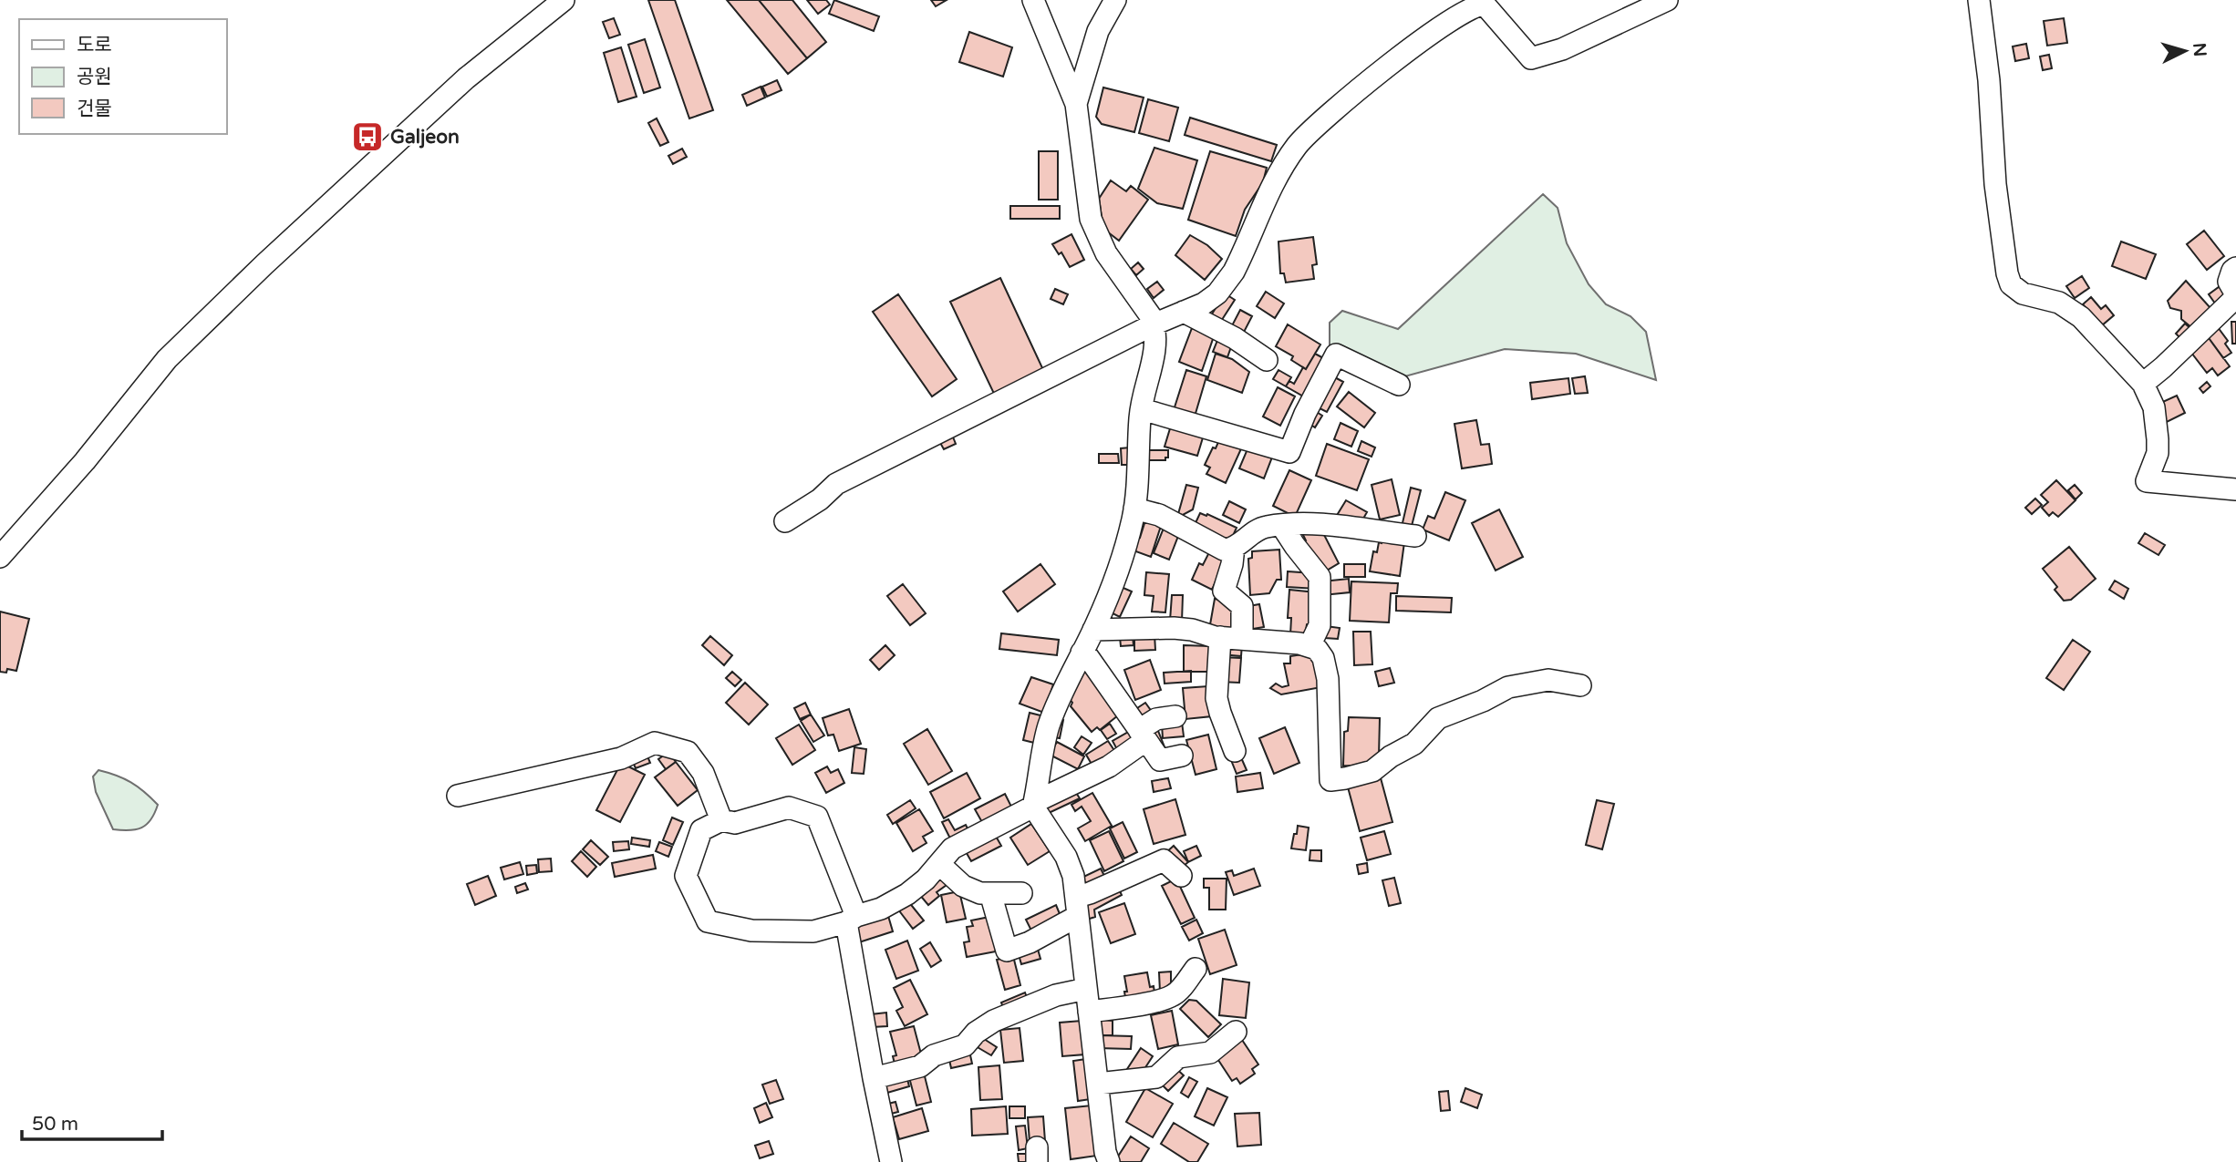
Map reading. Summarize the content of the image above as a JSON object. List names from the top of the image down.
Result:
{
  "places": {
    "bus stop": ["Galjeon"]
  },
  "legend": ["도로", "공원", "건물"],
  "scale_bar": "50 m",
  "north": "right"
}
